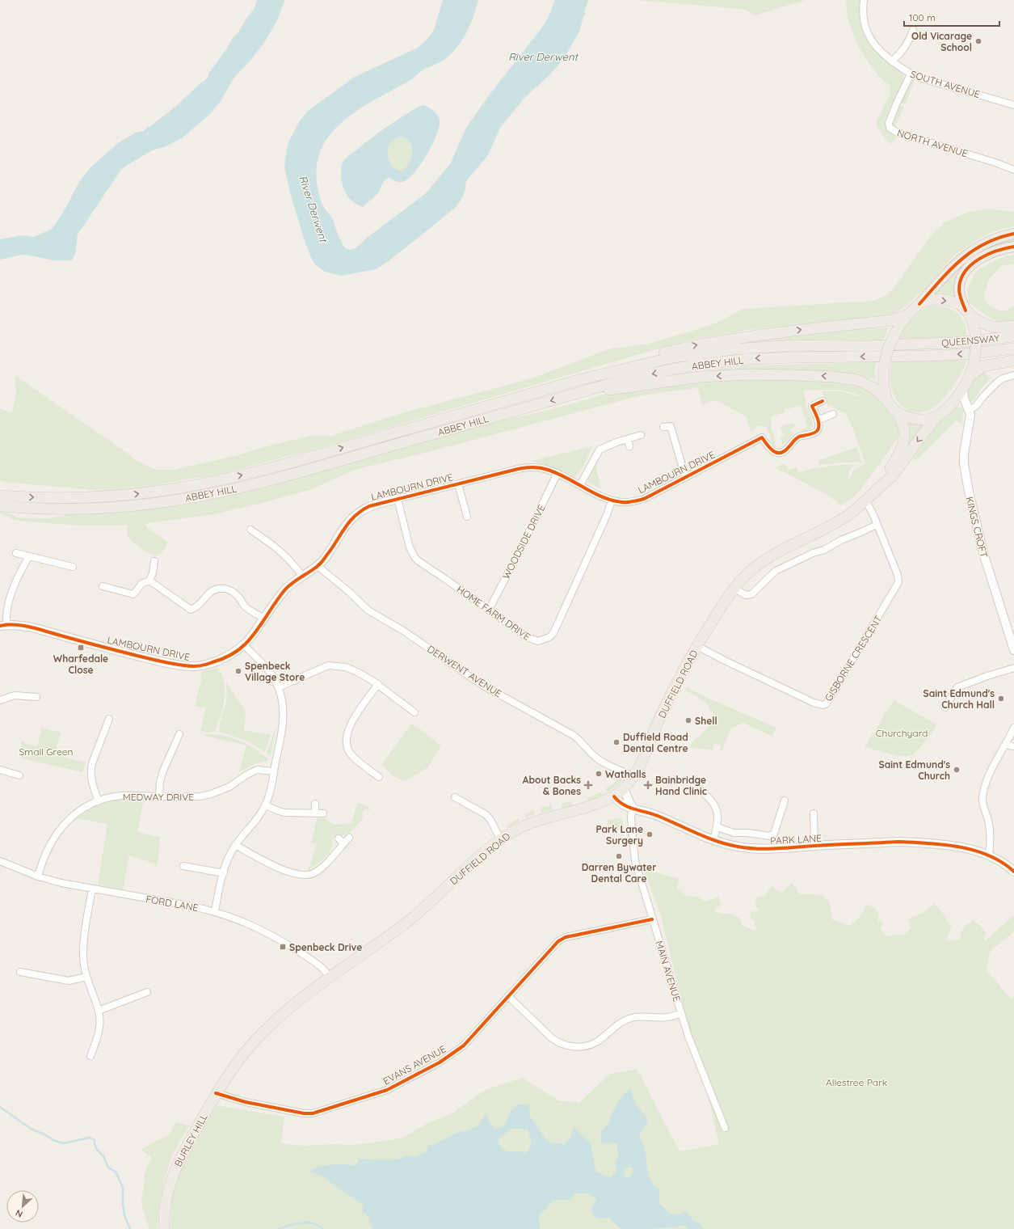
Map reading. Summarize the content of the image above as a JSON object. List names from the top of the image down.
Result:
{
  "streets": {
    "highway": [
      "QUEENSWAY",
      "ABBEY HILL",
      "DUFFIELD ROAD",
      "BURLEY HILL"
    ],
    "street": [
      "SOUTH AVENUE",
      "NORTH AVENUE",
      "LAMBOURN DRIVE",
      "KINGS CROFT",
      "WOODSIDE DRIVE",
      "HOME FARM DRIVE",
      "GISBORNE CRESCENT",
      "DERWENT AVENUE",
      "MEDWAY DRIVE",
      "PARK LANE",
      "FORD LANE",
      "MAIN AVENUE",
      "EVANS AVENUE"
    ]
  },
  "crossings": [
    ["SOUTH AVENUE", "NORTH AVENUE"],
    ["QUEENSWAY", "ABBEY HILL"],
    ["LAMBOURN DRIVE", "WOODSIDE DRIVE"],
    ["LAMBOURN DRIVE", "HOME FARM DRIVE"],
    ["LAMBOURN DRIVE", "DERWENT AVENUE"],
    ["KINGS CROFT", "DUFFIELD ROAD"],
    ["WOODSIDE DRIVE", "HOME FARM DRIVE"],
    ["GISBORNE CRESCENT", "DUFFIELD ROAD"],
    ["DERWENT AVENUE", "DUFFIELD ROAD"],
    ["DUFFIELD ROAD", "PARK LANE"],
    ["DUFFIELD ROAD", "FORD LANE"],
    ["DUFFIELD ROAD", "EVANS AVENUE"],
    ["DUFFIELD ROAD", "BURLEY HILL"],
    ["MEDWAY DRIVE", "FORD LANE"],
    ["PARK LANE", "MAIN AVENUE"],
    ["MAIN AVENUE", "EVANS AVENUE"]
  ],
  "water": ["River Derwent"],
  "parks": ["Churchyard", "Small Green", "Allestree Park"],
  "places": {
    "other": [
      "Old Vicarage School",
      "Spenbeck Village Store",
      "Saint Edmund's Church Hall",
      "Shell",
      "Duffield Road Dental Centre",
      "Saint Edmund's Church",
      "Wathalls",
      "Park Lane Surgery",
      "Darren Bywater Dental Care"
    ],
    "transit": ["Wharfedale Close", "Spenbeck Drive"],
    "health": ["About Backs & Bones", "Bainbridge Hand Clinic"]
  },
  "scale_bar": "100 m",
  "north": "bottom left"
}
